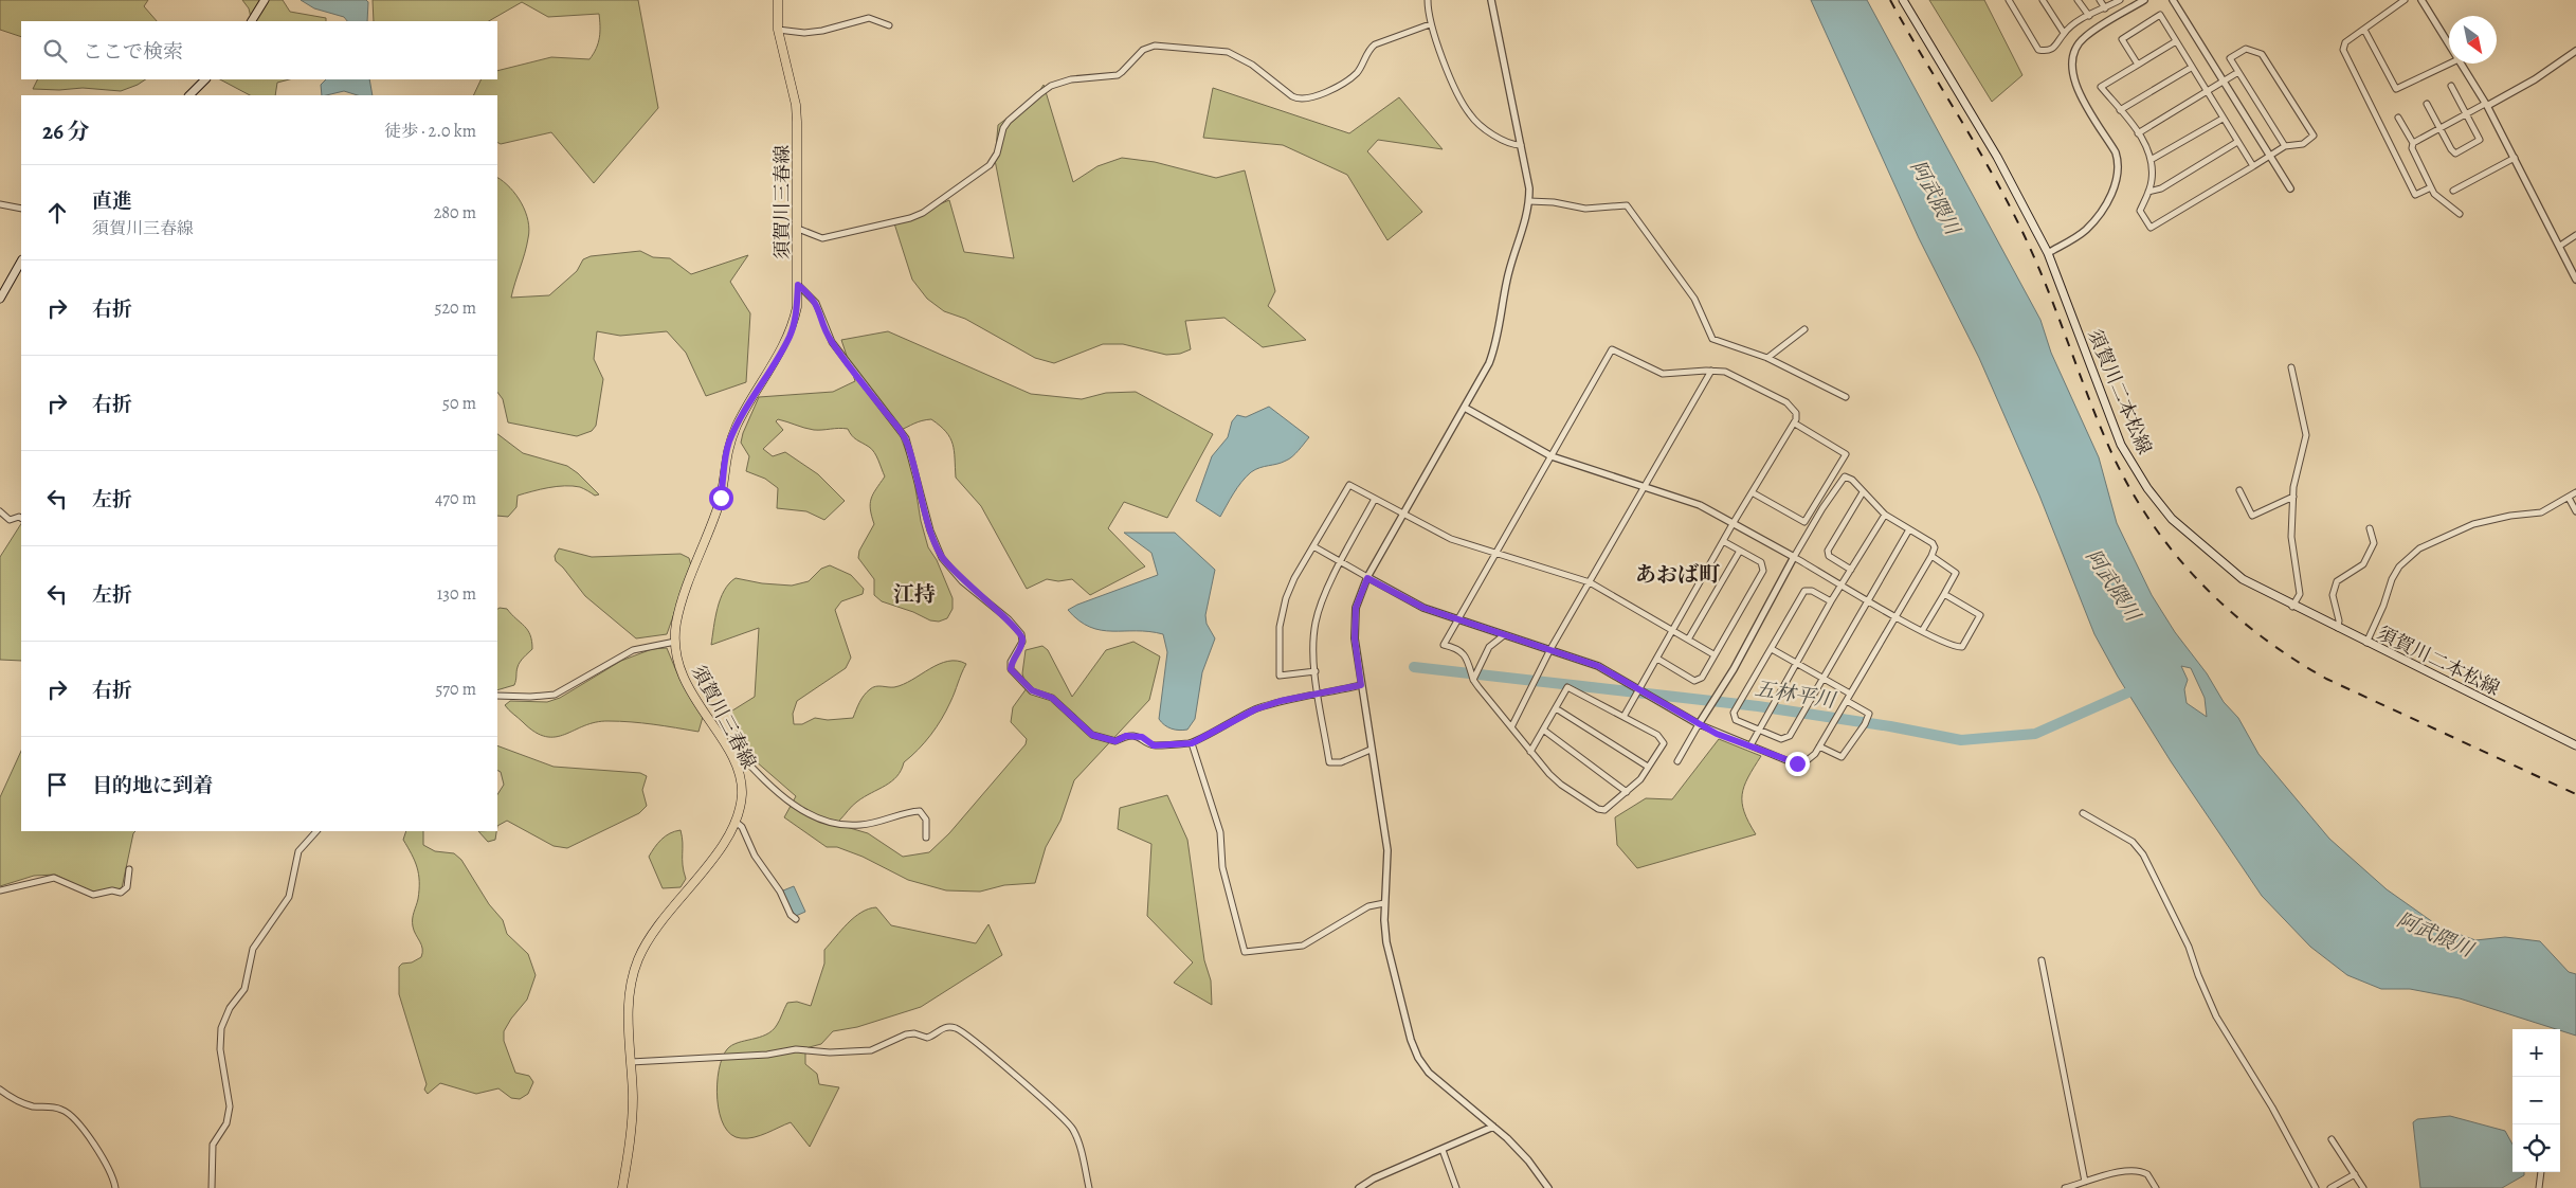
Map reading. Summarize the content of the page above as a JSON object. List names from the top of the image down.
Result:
{
  "streets": {
    "main road": ["須賀川三春線", "須賀川二本松線"]
  },
  "districts": ["あおば町", "江持"],
  "water": ["阿武隈川", "五林平川"],
  "north": "bottom right",
  "page": {
    "search": "ここで検索",
    "heading": ["26 分", "徒歩 · 2.0 km"],
    "list": [
      ["直進", "須賀川三春線", "280 m"],
      ["右折", "520 m"],
      ["右折", "50 m"],
      ["左折", "470 m"],
      ["左折", "130 m"],
      ["右折", "570 m"],
      "目的地に到着"
    ],
    "map_buttons": ["+", "−"]
  }
}
